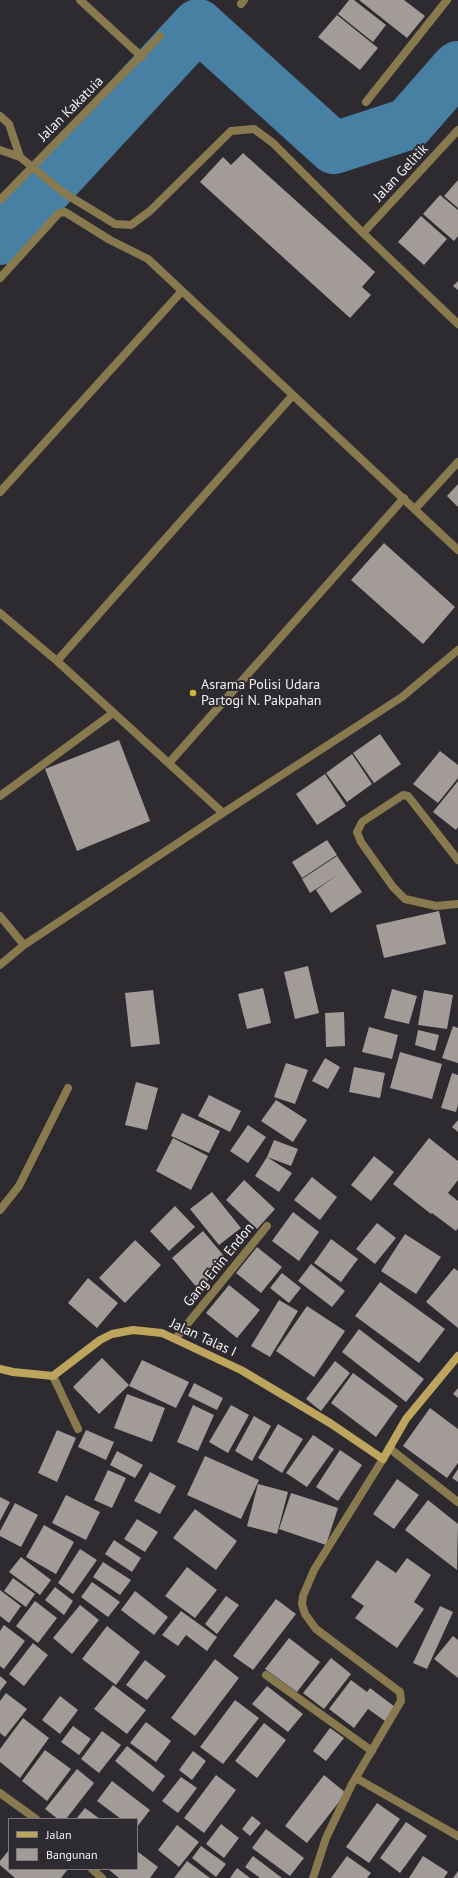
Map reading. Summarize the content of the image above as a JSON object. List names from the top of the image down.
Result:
{
  "streets": {
    "street": [
      "Jalan Kakatuia",
      "Jalan Gelitik",
      "Gang Enin Endon",
      "Jalan Talas I"
    ]
  },
  "crossings": [
    ["Gang Enin Endon", "Jalan Talas I"]
  ],
  "places": ["Asrama Polisi Udara Partogi N. Pakpahan"],
  "legend": ["Jalan", "Bangunan"]
}
